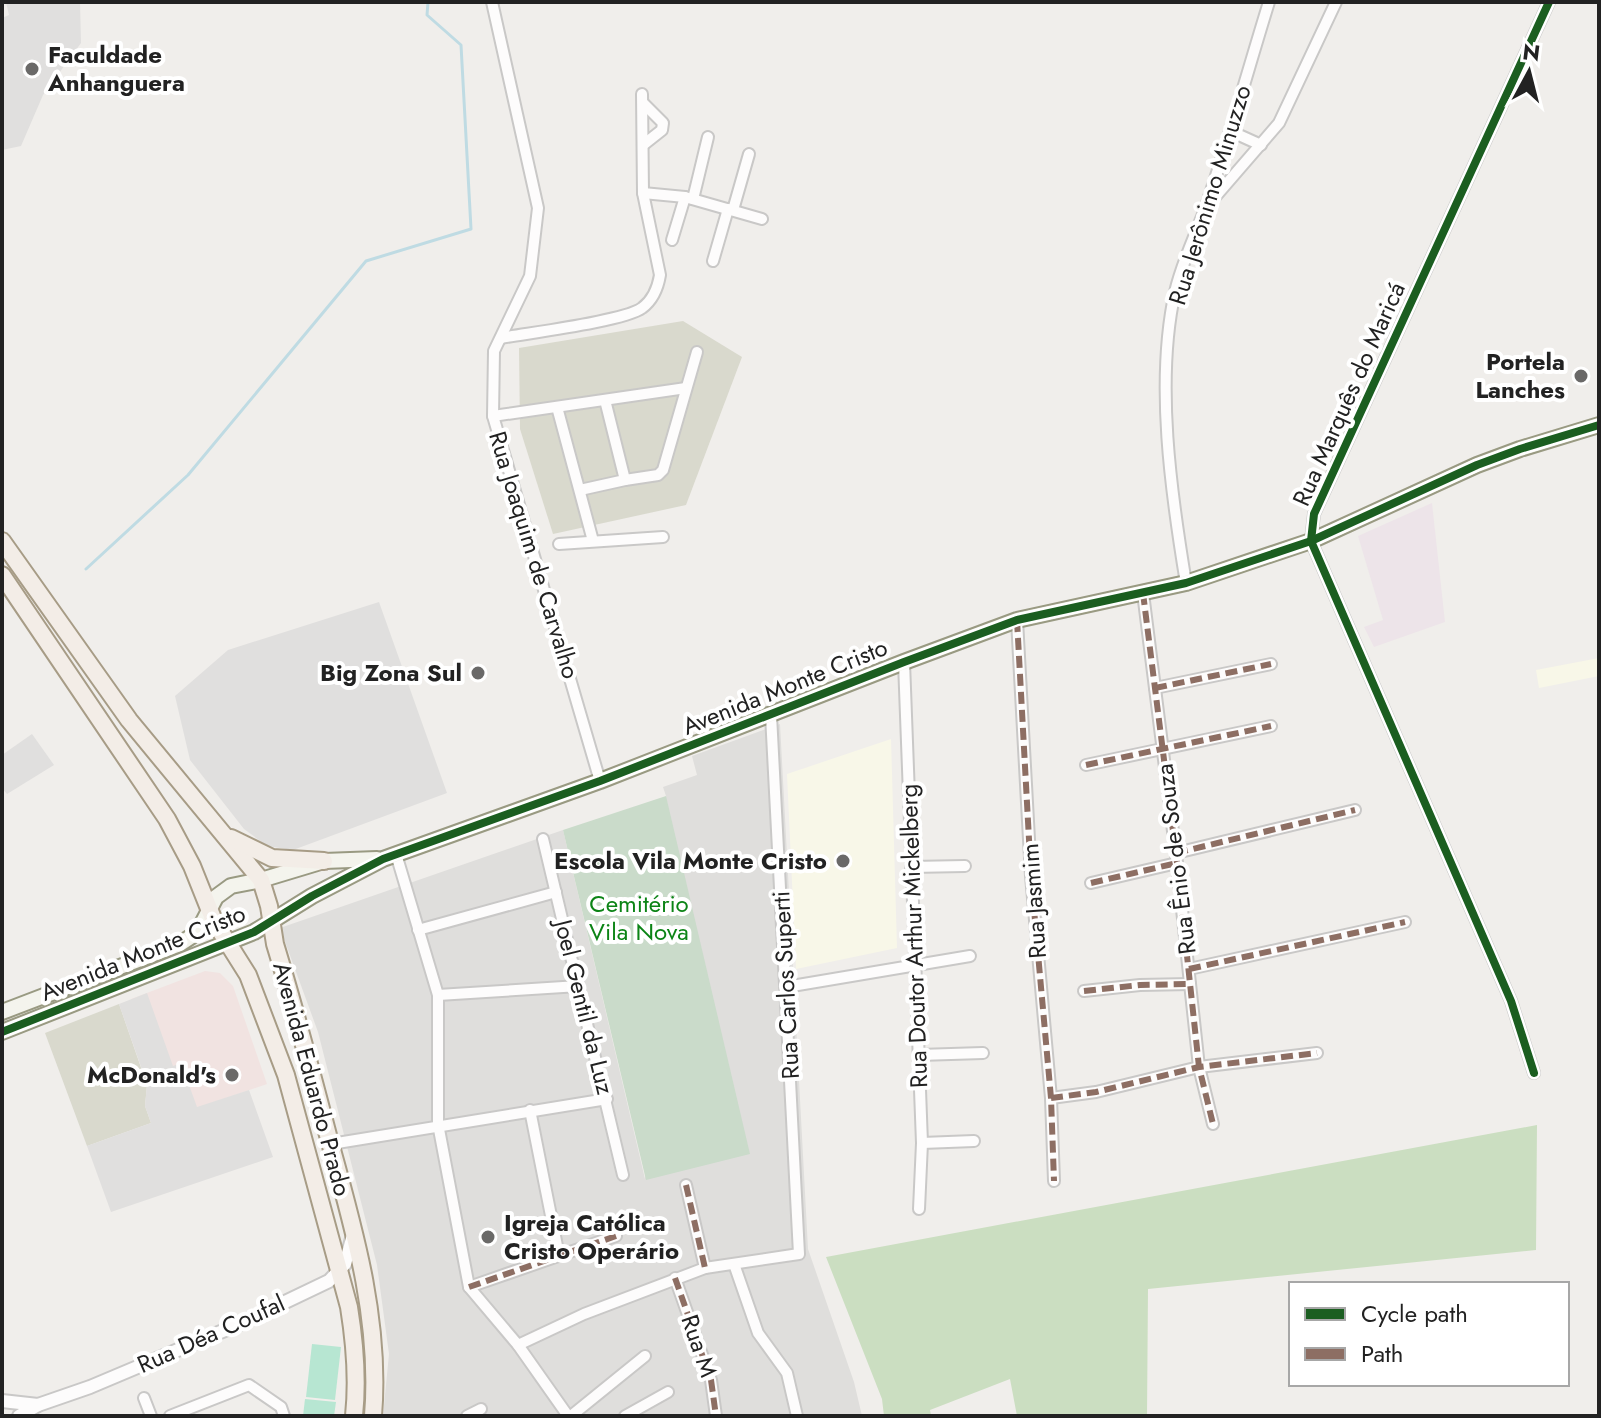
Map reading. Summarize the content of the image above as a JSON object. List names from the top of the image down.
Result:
{
  "streets": {
    "main road": ["Avenida Monte Cristo", "Avenida Eduardo Prado"],
    "street": [
      "Rua Jerônimo Minuzzo",
      "Rua Marquês do Maricá",
      "Rua Joaquim de Carvalho",
      "Rua Ênio de Souza",
      "Rua Jasmim",
      "Rua Doutor Arthur Mickelberg",
      "Rua Carlos Superti",
      "Joel Gentil da Luz",
      "Rua Déa Coufal",
      "Rua M"
    ]
  },
  "crossings": [
    ["Rua Jerônimo Minuzzo", "Avenida Monte Cristo"],
    ["Rua Marquês do Maricá", "Avenida Monte Cristo"],
    ["Rua Joaquim de Carvalho", "Avenida Monte Cristo"],
    ["Avenida Monte Cristo", "Rua Ênio de Souza"],
    ["Avenida Monte Cristo", "Rua Jasmim"],
    ["Avenida Monte Cristo", "Rua Doutor Arthur Mickelberg"],
    ["Avenida Monte Cristo", "Rua Carlos Superti"],
    ["Avenida Monte Cristo", "Avenida Eduardo Prado"],
    ["Avenida Eduardo Prado", "Rua Déa Coufal"]
  ],
  "parks": ["Cemitério Vila Nova"],
  "places": [
    "Faculdade Anhanguera",
    "Portela Lanches",
    "Big Zona Sul",
    "Escola Vila Monte Cristo",
    "McDonald's",
    "Igreja Católica Cristo Operário"
  ],
  "legend": ["Cycle path", "Path"],
  "north": "top"
}
